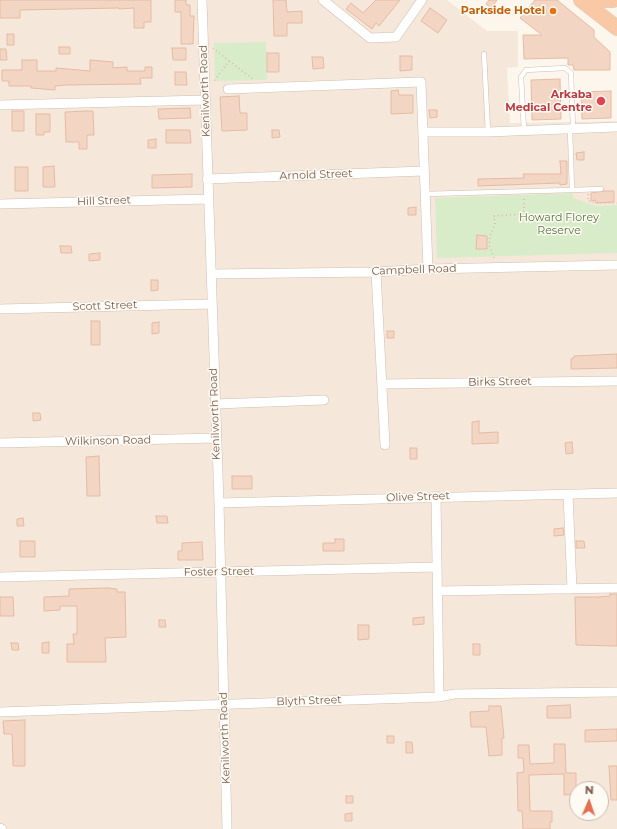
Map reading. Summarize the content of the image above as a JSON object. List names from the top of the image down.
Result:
{
  "streets": {
    "street": [
      "Kenilworth Road",
      "Arnold Street",
      "Hill Street",
      "Campbell Road",
      "Scott Street",
      "Birks Street",
      "Wilkinson Road",
      "Olive Street",
      "Foster Street",
      "Blyth Street"
    ]
  },
  "crossings": [
    ["Kenilworth Road", "Arnold Street"],
    ["Kenilworth Road", "Hill Street"],
    ["Kenilworth Road", "Campbell Road"],
    ["Kenilworth Road", "Scott Street"],
    ["Kenilworth Road", "Wilkinson Road"],
    ["Kenilworth Road", "Olive Street"],
    ["Kenilworth Road", "Foster Street"],
    ["Kenilworth Road", "Blyth Street"]
  ],
  "parks": ["Howard Florey Reserve"],
  "places": ["Parkside Hotel", "Arkaba Medical Centre"],
  "north": "top"
}
